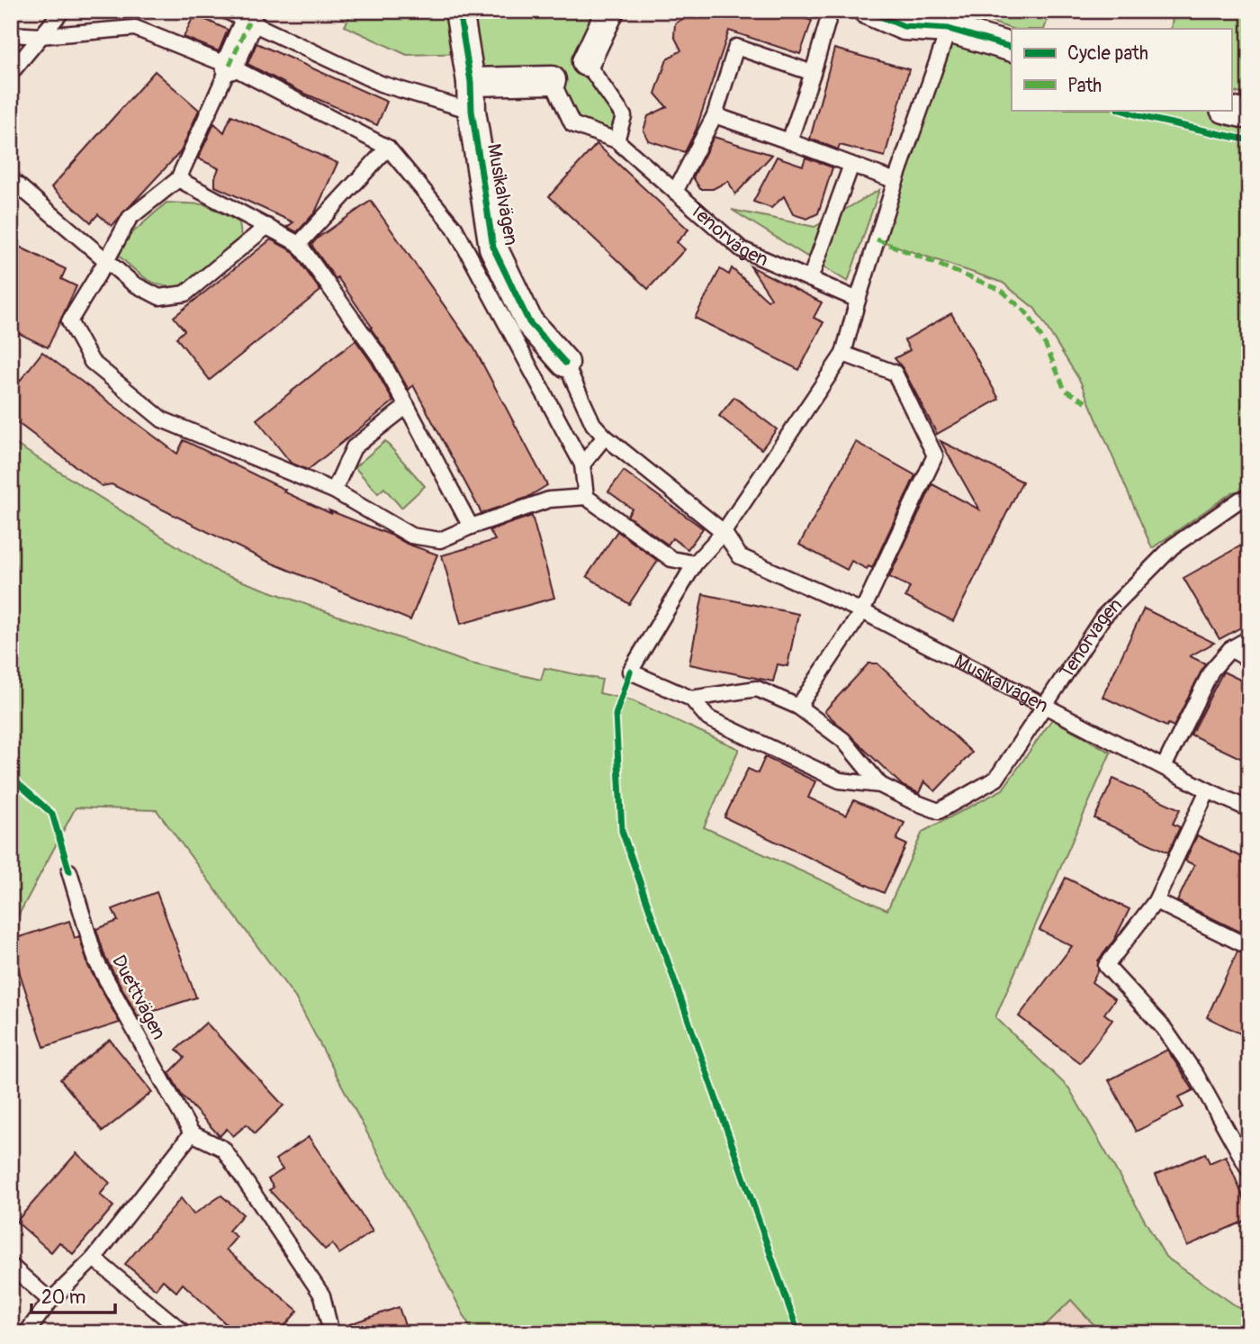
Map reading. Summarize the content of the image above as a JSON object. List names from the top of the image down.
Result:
{
  "streets": {
    "street": ["Musikalvägen"],
    "lane": ["Tenorvägen", "Duettvägen"]
  },
  "crossings": [
    ["Musikalvägen", "Tenorvägen"]
  ],
  "legend": ["Cycle path", "Path"],
  "scale_bar": "20 m"
}
